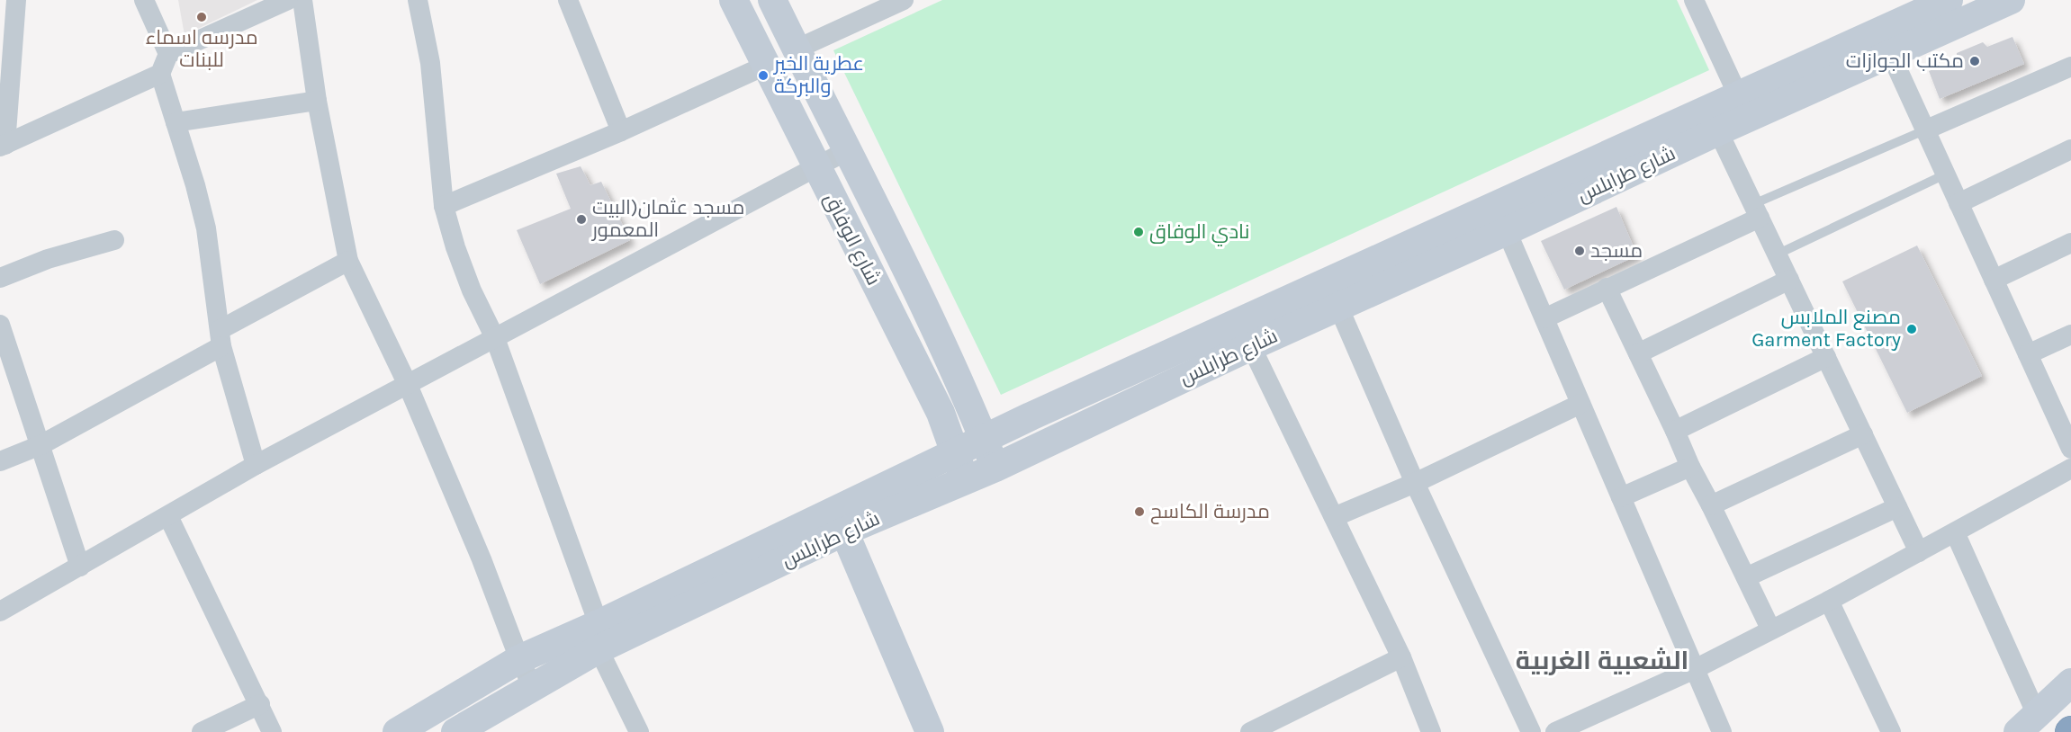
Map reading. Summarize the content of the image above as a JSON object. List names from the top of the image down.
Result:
{
  "streets": {
    "main road": ["شارع طرابلس", "شارع الوفاق"]
  },
  "crossings": [
    ["شارع طرابلس", "شارع الوفاق"]
  ],
  "districts": ["الشعبية الغربية"],
  "places": [
    "مدرسه اسماء للبنات",
    "مكتب الجوازات",
    "عطرية الخير والبركة",
    "مسجد عثمان(البيت المعمور",
    "نادي الوفاق",
    "مسجد",
    "مصنع الملابس Garment Factory",
    "مدرسة الكاسح"
  ]
}
